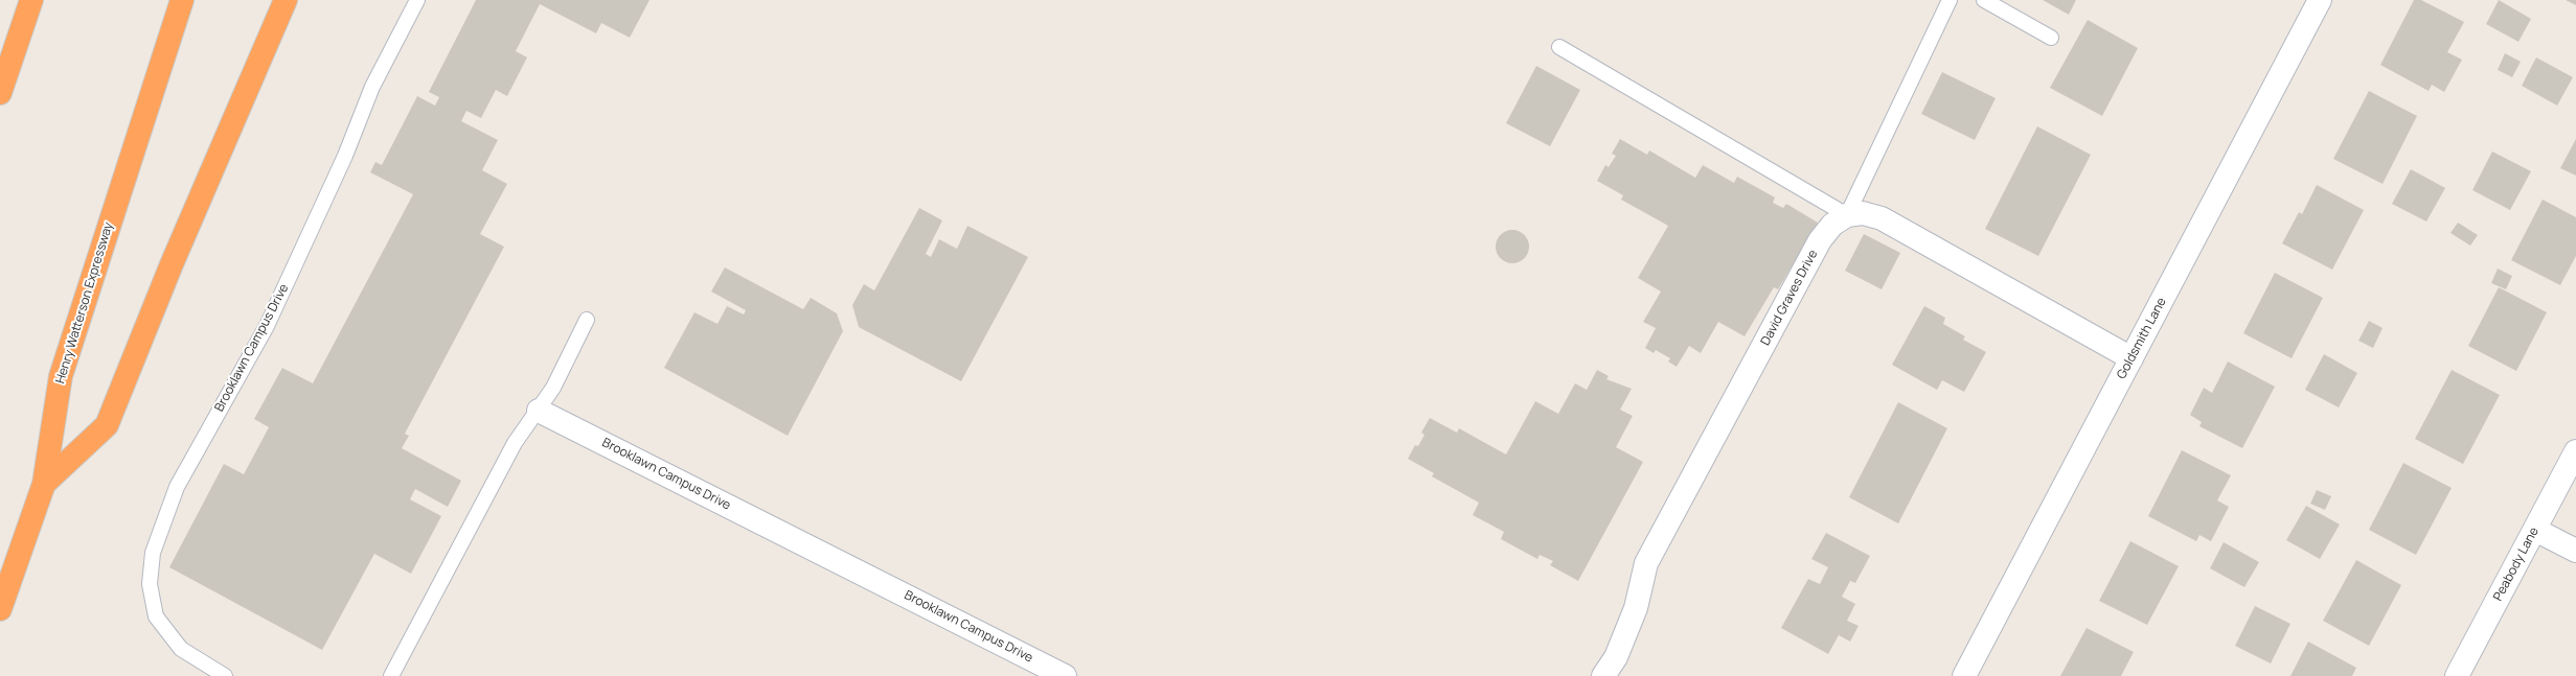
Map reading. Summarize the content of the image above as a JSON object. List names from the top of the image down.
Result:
{
  "streets": {
    "highway": ["Henry Watterson Expressway"],
    "street": [
      "David Graves Drive",
      "Goldsmith Lane",
      "Brooklawn Campus Drive",
      "Peabody Lane"
    ]
  }
}
